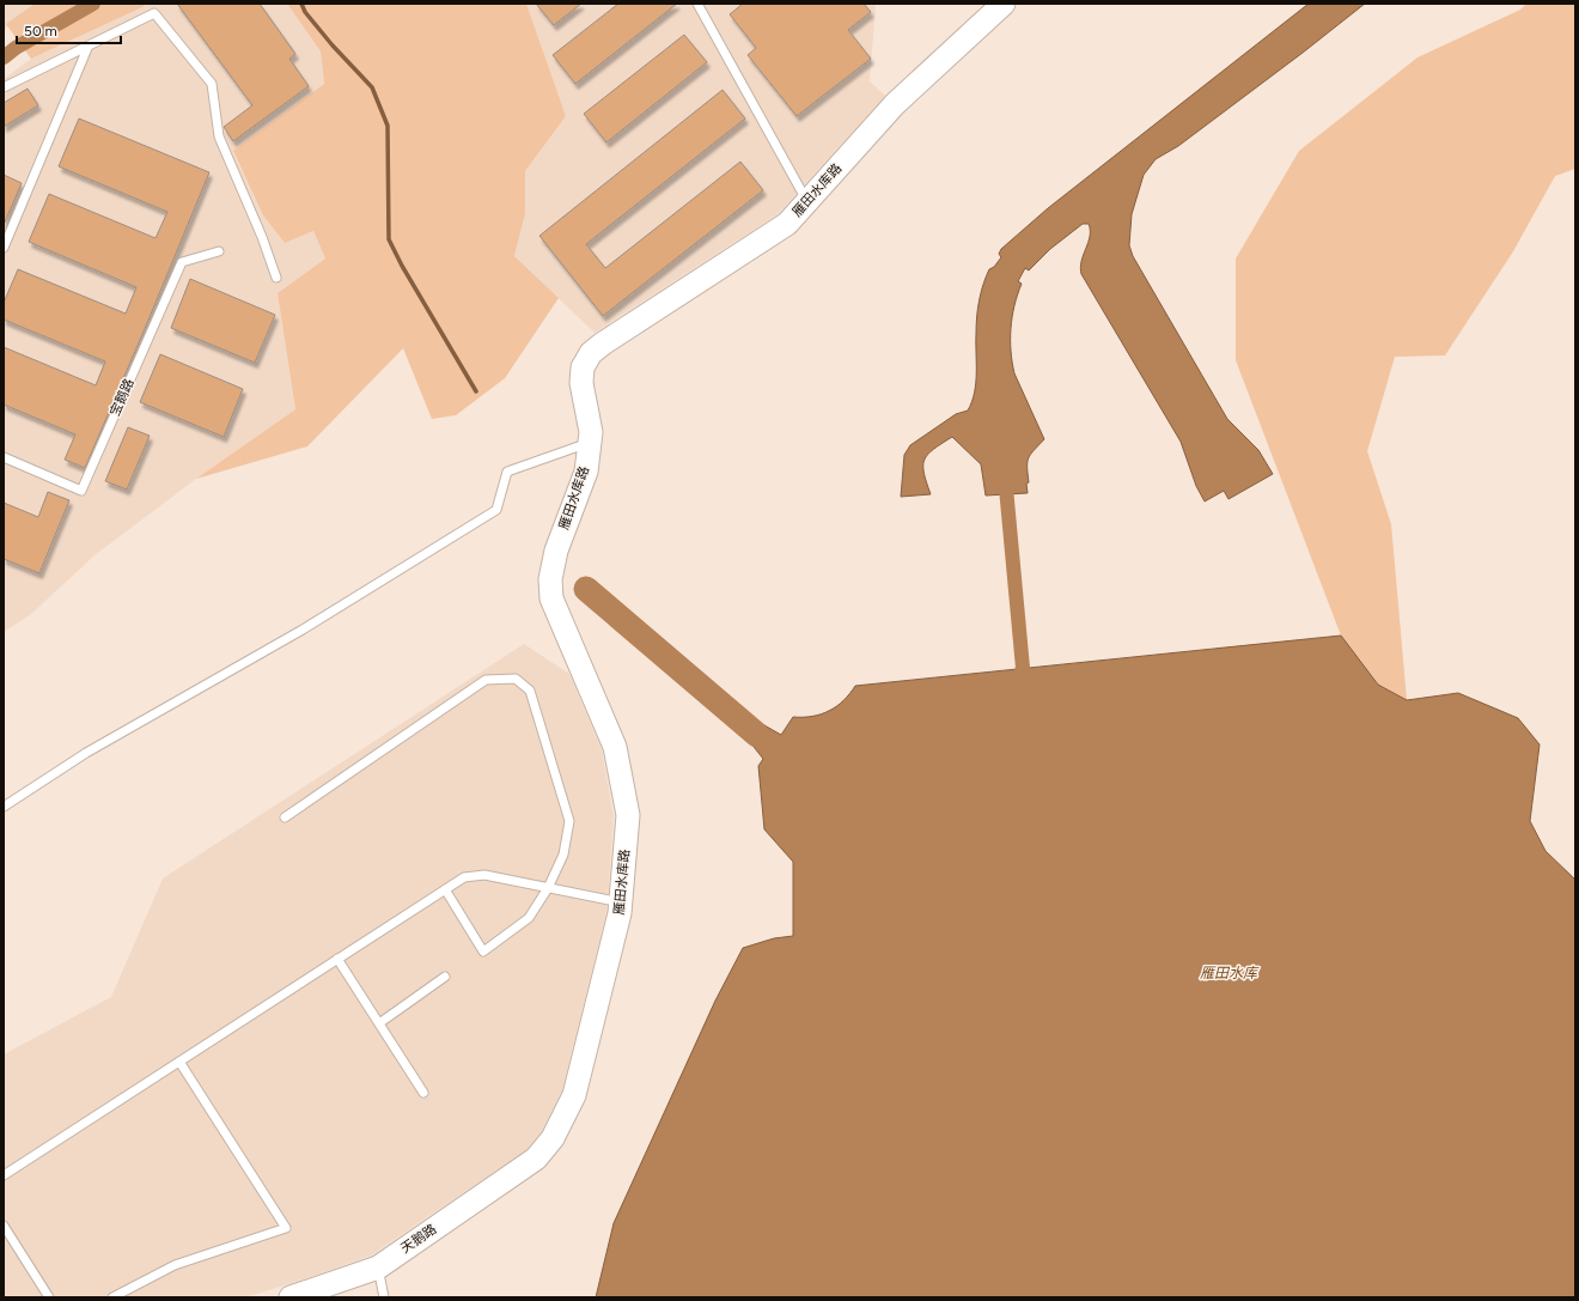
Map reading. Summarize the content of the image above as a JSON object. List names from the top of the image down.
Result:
{
  "streets": {
    "main road": ["雁田水库路", "天鹅路"],
    "lane": ["宝鹅路"]
  },
  "crossings": [
    ["雁田水库路", "天鹅路"]
  ],
  "water": ["雁田水库"],
  "scale_bar": "50 m"
}
